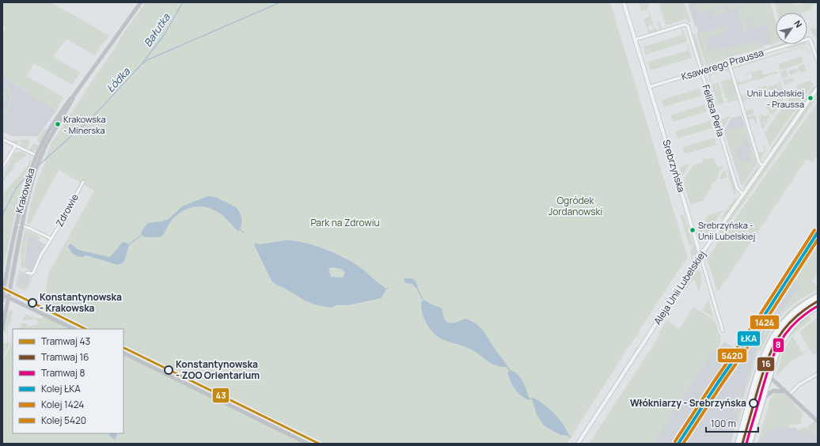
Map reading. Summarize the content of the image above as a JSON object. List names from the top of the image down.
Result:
{
  "streets": {
    "main road": ["Krakowska"],
    "street": [
      "Ksawerego Praussa",
      "Feliksa Perla",
      "Srebrzyńska",
      "Zdrowie",
      "Aleja Unii Lubelskiej"
    ]
  },
  "crossings": [
    ["Ksawerego Praussa", "Feliksa Perla"],
    ["Ksawerego Praussa", "Srebrzyńska"],
    ["Feliksa Perla", "Srebrzyńska"],
    ["Feliksa Perla", "Aleja Unii Lubelskiej"],
    ["Srebrzyńska", "Aleja Unii Lubelskiej"]
  ],
  "water": ["Bałutka", "Łódka"],
  "parks": ["Ogródek Jordanowski", "Park na Zdrowiu"],
  "places": [
    "Unii Lubelskiej - Praussa",
    "Krakowska - Minerska",
    "Srebrzyńska - Unii Lubelskiej",
    "Konstantynowska - Krakowska",
    "Konstantynowska - ZOO Orientarium",
    "Włókniarzy - Srebrzyńska"
  ],
  "lines": [
    "rail line 5420",
    "rail line ŁKA",
    "rail line 1424",
    "tram line 43",
    "tram line 16",
    "tram line 8"
  ],
  "legend": [
    "Tramwaj 43",
    "Tramwaj 16",
    "Tramwaj 8",
    "Kolej ŁKA",
    "Kolej 1424",
    "Kolej 5420"
  ],
  "scale_bar": "100 m",
  "north": "top right"
}
